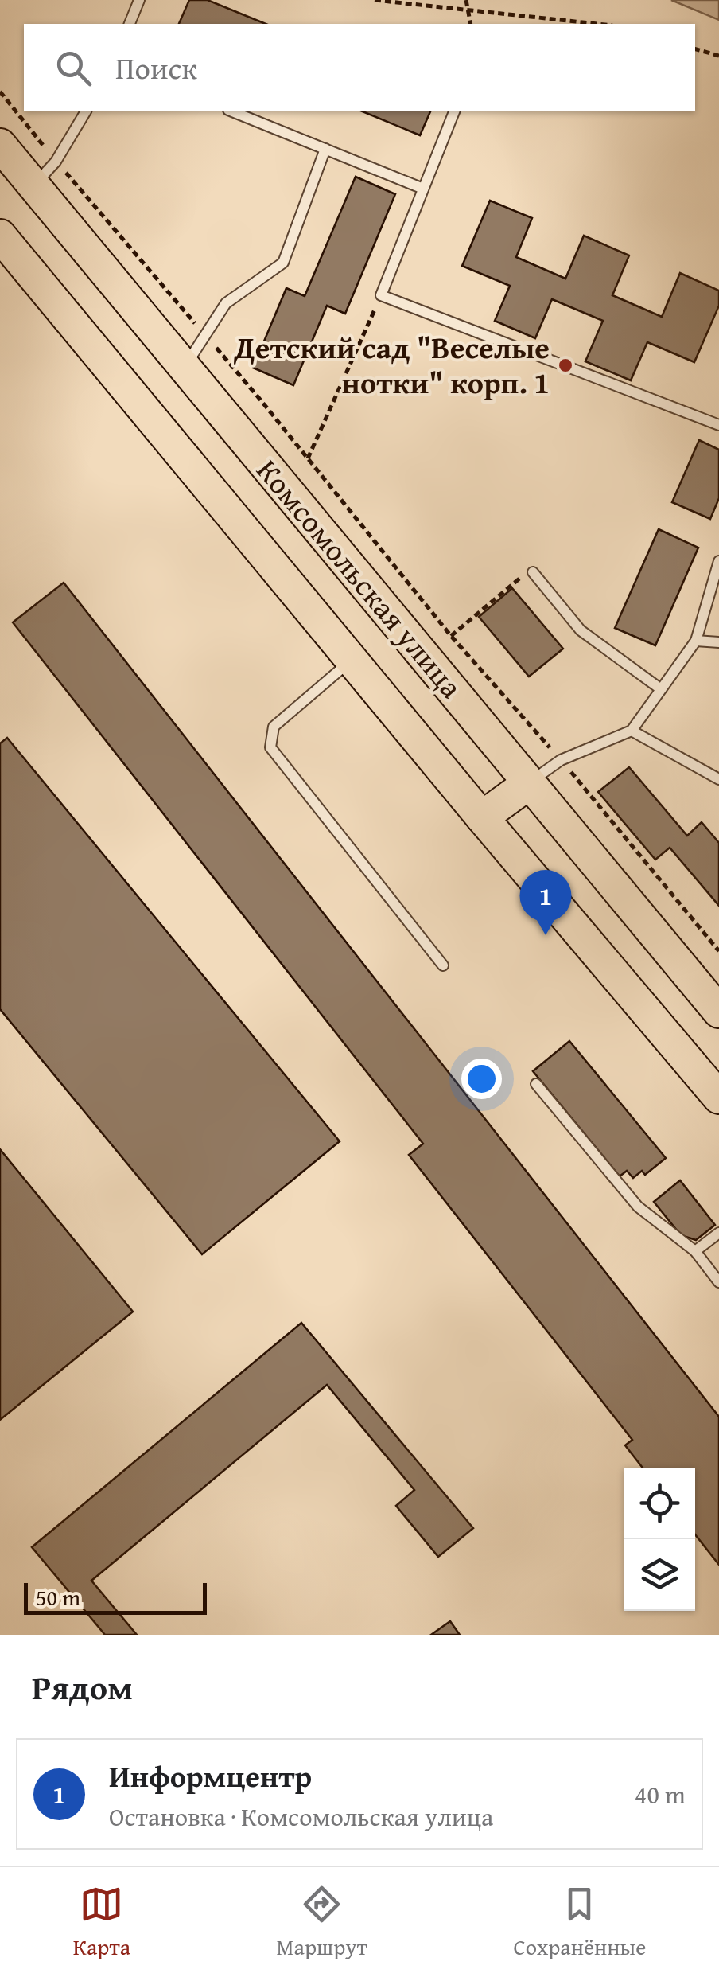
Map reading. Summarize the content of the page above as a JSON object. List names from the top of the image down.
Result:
{
  "streets": {
    "main road": ["Комсомольская улица"]
  },
  "places": ["Детский сад \"Веселые нотки\" корп. 1"],
  "scale_bar": "50 m",
  "page": {
    "search": "Поиск",
    "pins": "1",
    "scale": "50 m",
    "heading": "Рядом",
    "list": [
      {
        "mark": "1",
        "name": "Информцентр",
        "note": "Остановка · Комсомольская улица",
        "value": "40 m"
      }
    ],
    "nav": ["Карта", "Маршрут", "Сохранённые"]
  }
}
